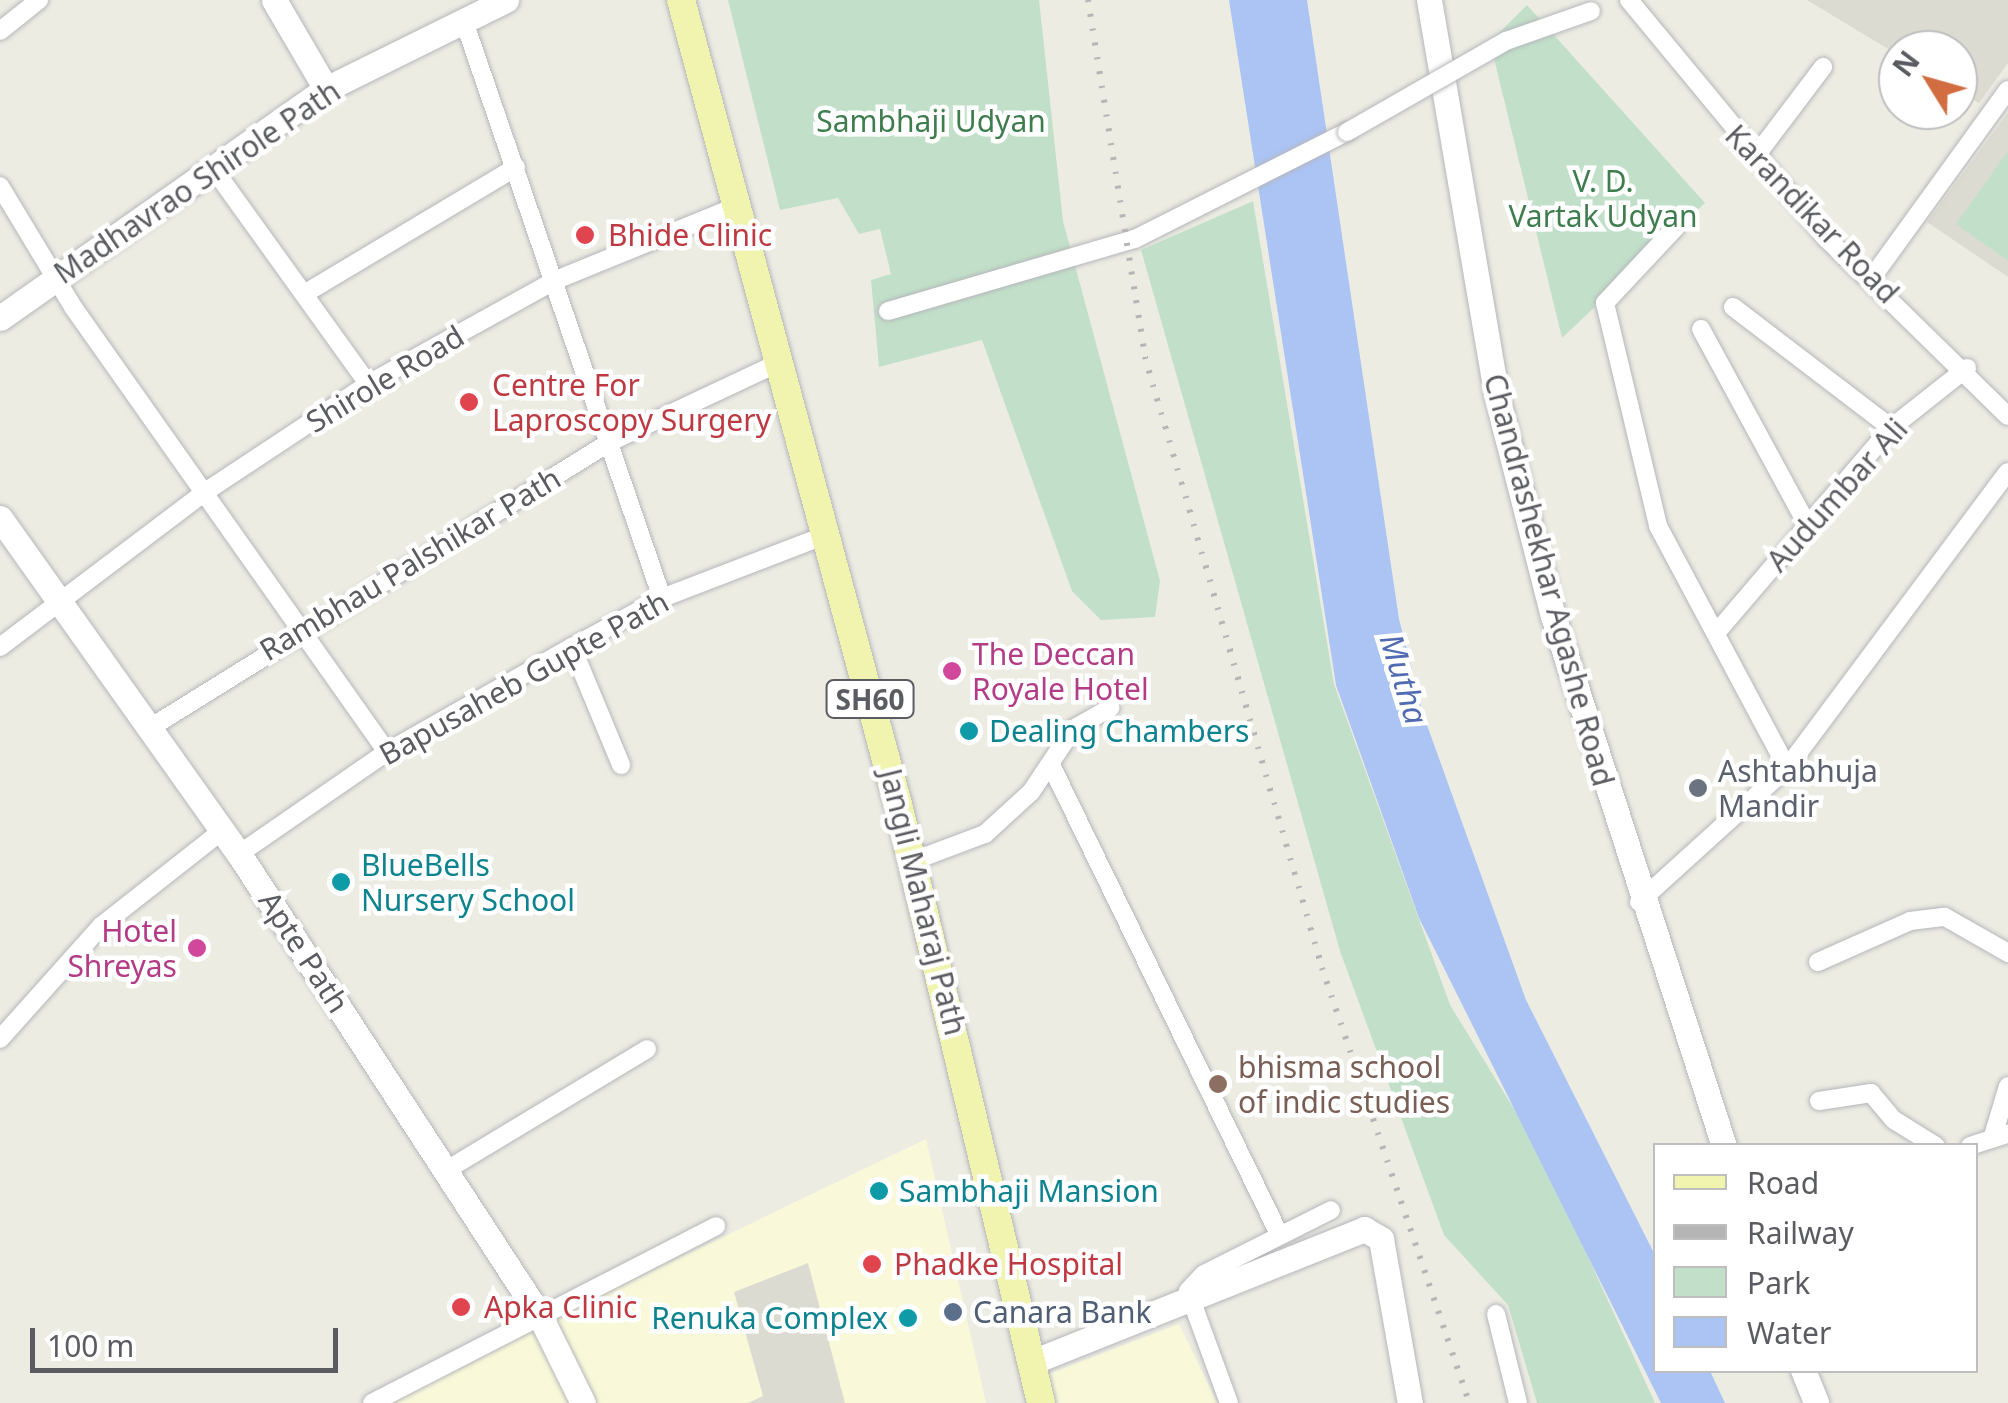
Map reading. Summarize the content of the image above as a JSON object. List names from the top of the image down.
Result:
{
  "streets": {
    "main road": ["SH60", "Jangli Maharaj Path"],
    "street": [
      "Madhavrao Shirole Path",
      "Karandikar Road",
      "Shirole Road",
      "Audumbar Ali",
      "Rambhau Palshikar Path",
      "Chandrashekhar Agashe Road",
      "Bapusaheb Gupte Path",
      "Apte Path"
    ]
  },
  "crossings": [
    ["Karandikar Road", "Audumbar Ali"],
    ["Shirole Road", "Jangli Maharaj Path"],
    ["Shirole Road", "Apte Path"],
    ["Rambhau Palshikar Path", "Jangli Maharaj Path"],
    ["Rambhau Palshikar Path", "Apte Path"],
    ["Bapusaheb Gupte Path", "Jangli Maharaj Path"],
    ["Bapusaheb Gupte Path", "Apte Path"]
  ],
  "water": ["Mutha"],
  "parks": ["Sambhaji Udyan", "V. D. Vartak Udyan"],
  "places": [
    "Bhide Clinic",
    "Centre For Laproscopy Surgery",
    "The Deccan Royale Hotel",
    "Dealing Chambers",
    "Ashtabhuja Mandir",
    "BlueBells Nursery School",
    "Hotel Shreyas",
    "bhisma school of indic studies",
    "Sambhaji Mansion",
    "Phadke Hospital",
    "Apka Clinic",
    "Canara Bank",
    "Renuka Complex"
  ],
  "legend": [
    "Road",
    "Railway",
    "Park",
    "Water"
  ],
  "scale_bar": "100 m",
  "north": "top left"
}
